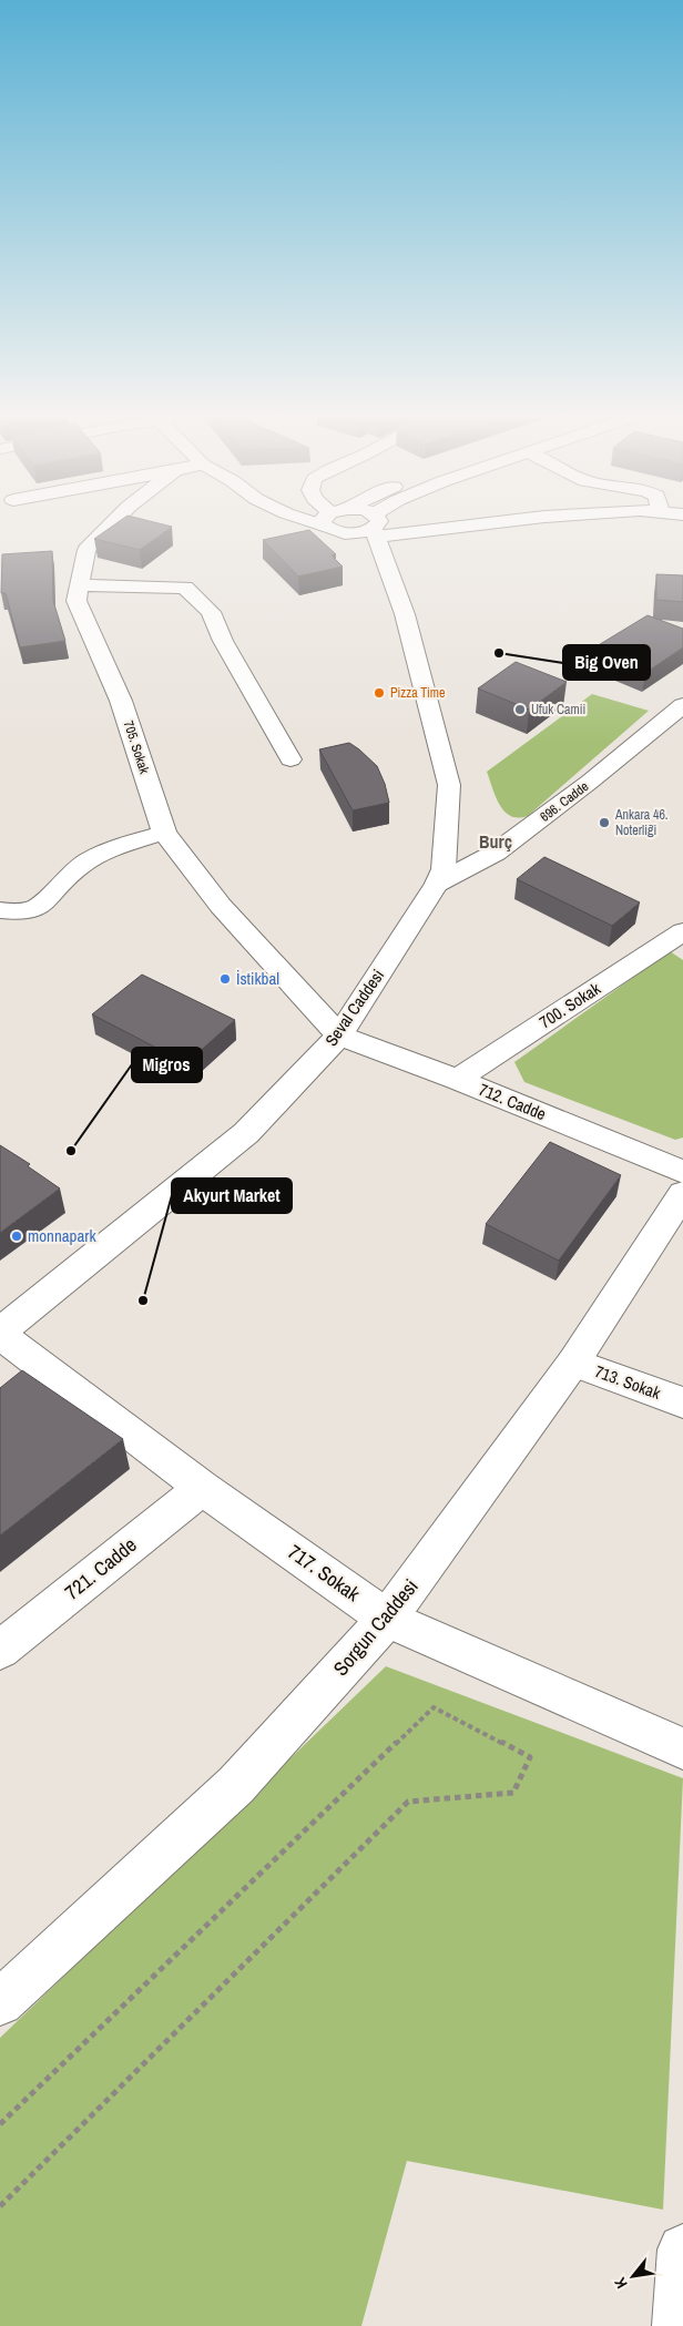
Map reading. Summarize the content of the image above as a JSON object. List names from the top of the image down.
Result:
{
  "streets": {
    "street": [
      "705. Sokak",
      "696. Cadde",
      "700. Sokak",
      "Seval Caddesi",
      "712. Cadde",
      "713. Sokak",
      "721. Cadde",
      "717. Sokak",
      "Sorgun Caddesi"
    ]
  },
  "crossings": [
    ["705. Sokak", "Seval Caddesi"],
    ["705. Sokak", "712. Cadde"],
    ["696. Cadde", "Seval Caddesi"],
    ["700. Sokak", "712. Cadde"],
    ["Seval Caddesi", "712. Cadde"],
    ["713. Sokak", "Sorgun Caddesi"],
    ["721. Cadde", "717. Sokak"],
    ["717. Sokak", "Sorgun Caddesi"]
  ],
  "districts": ["Burç"],
  "places": [
    "Big Oven",
    "Pizza Time",
    "Ufuk Camii",
    "Ankara 46. Noterliği",
    "İstikbal",
    "Migros",
    "monnapark",
    "Akyurt Market"
  ],
  "north": "bottom left"
}
